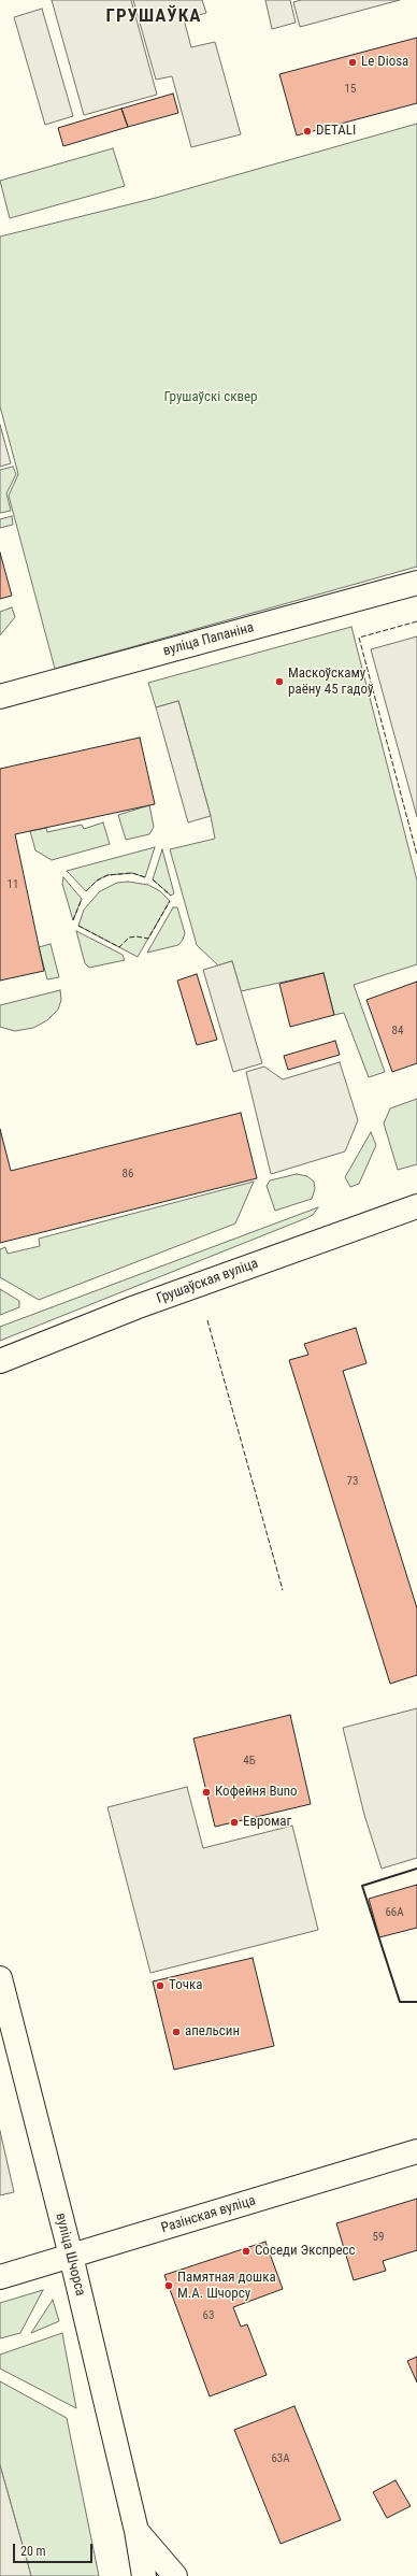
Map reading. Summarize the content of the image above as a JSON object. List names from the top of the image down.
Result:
{
  "streets": {
    "street": [
      "вуліца Папаніна",
      "Грушаўская вуліца",
      "Разінская вуліца",
      "вуліца Шчорса"
    ]
  },
  "crossings": [
    ["Разінская вуліца", "вуліца Шчорса"]
  ],
  "districts": ["ГРУШАЎКА"],
  "parks": ["Грушаўскі сквер"],
  "places": [
    "Le Diosa",
    "DETALI",
    "Маскоўскаму раёну 45 гадоў",
    "Кофейня Buno",
    "Евромаг",
    "Точка",
    "апельсин",
    "Соседи Экспресс",
    "Памятная дошка М.А. Шчорсу"
  ],
  "house_numbers": [
    "15",
    "11",
    "84",
    "86",
    "73",
    "4Б",
    "66А",
    "59",
    "63",
    "63А"
  ],
  "scale_bar": "20 m"
}
